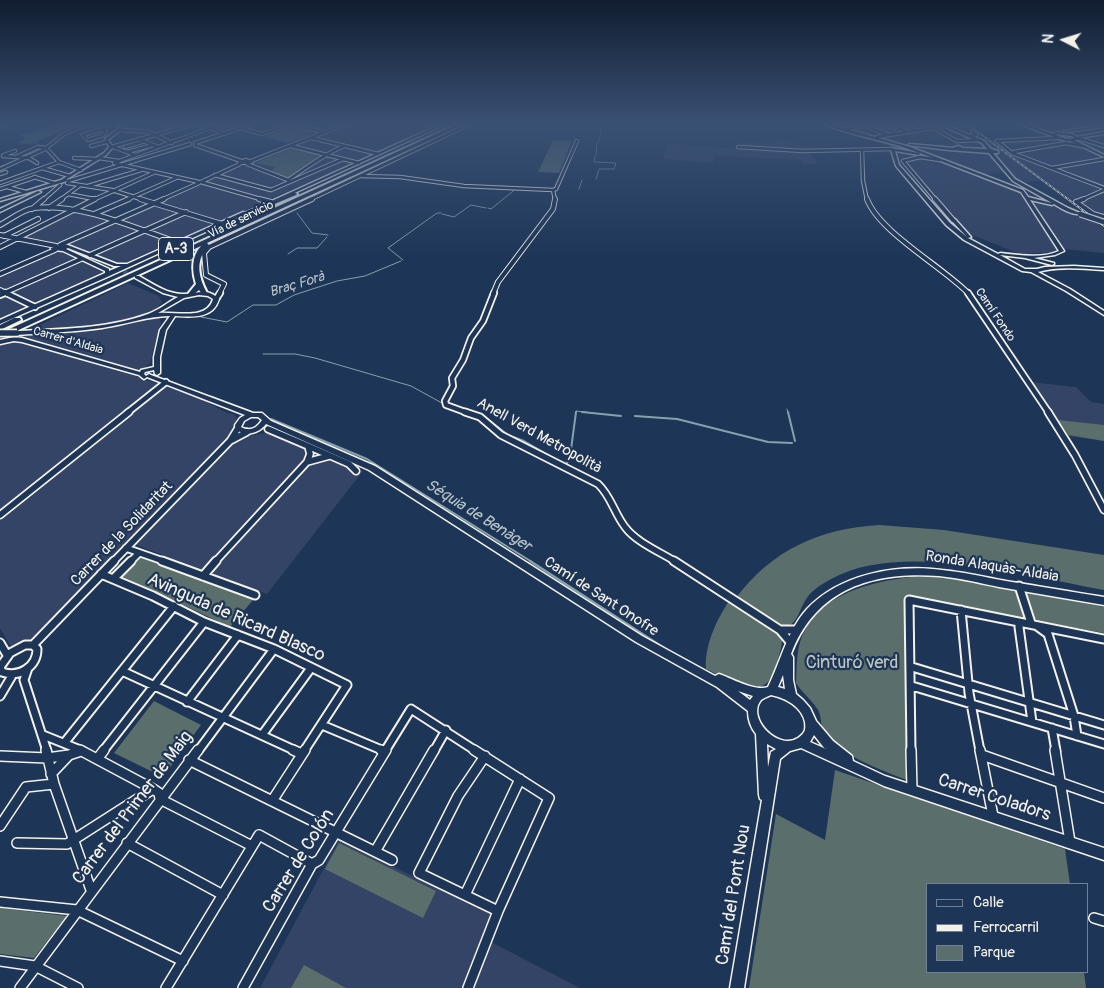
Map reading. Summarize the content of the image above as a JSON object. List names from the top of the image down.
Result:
{
  "streets": {
    "highway": ["A-3"],
    "street": [
      "Vía de servicio",
      "Camí Fondo",
      "Carrer d'Aldaia",
      "Anell Verd Metropolità",
      "Carrer de la Solidaritat",
      "Ronda Alaquàs-Aldaia",
      "Camí de Sant Onofre",
      "Avinguda de Ricard Blasco",
      "Carrer Coladors",
      "Carrer del Primer de Maig",
      "Carrer de Colón",
      "Camí del Pont Nou"
    ]
  },
  "crossings": [
    ["Anell Verd Metropolità", "Ronda Alaquàs-Aldaia"],
    ["Carrer de la Solidaritat", "Avinguda de Ricard Blasco"],
    ["Ronda Alaquàs-Aldaia", "Camí de Sant Onofre"],
    ["Ronda Alaquàs-Aldaia", "Camí del Pont Nou"],
    ["Camí de Sant Onofre", "Camí del Pont Nou"],
    ["Avinguda de Ricard Blasco", "Carrer del Primer de Maig"]
  ],
  "water": ["Braç Forà", "Séquia de Benàger"],
  "parks": ["Cinturó verd"],
  "legend": ["Calle", "Ferrocarril", "Parque"],
  "north": "left"
}
